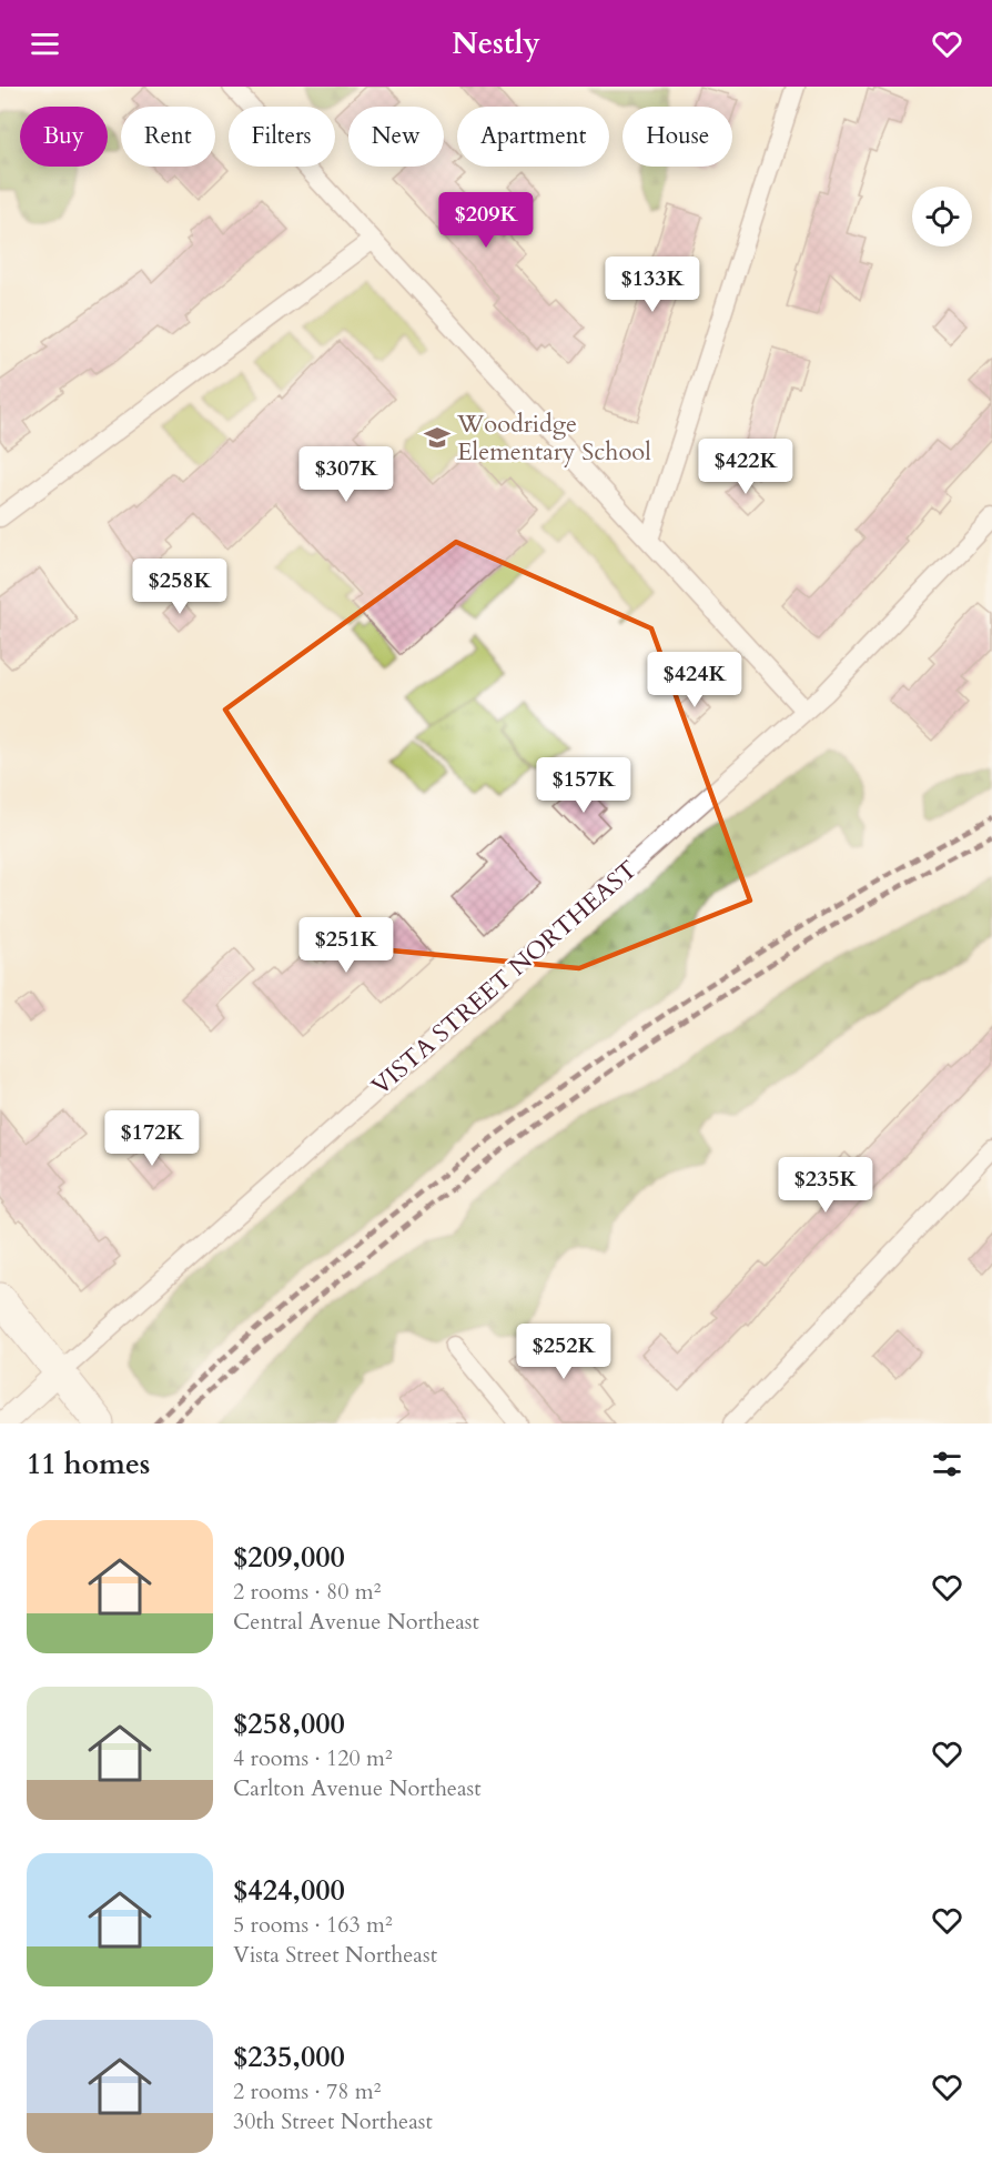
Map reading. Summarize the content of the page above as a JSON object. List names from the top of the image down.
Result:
{
  "streets": {
    "street": ["VISTA STREET NORTHEAST"]
  },
  "places": {
    "school or university": ["Woodridge Elementary School"]
  },
  "page": {
    "header": "Nestly",
    "chip": [
      "Buy",
      "Rent",
      "Filters",
      "New",
      "Apartment",
      "House"
    ],
    "price": [
      "$209K",
      "$133K",
      "$422K",
      "$307K",
      "$258K",
      "$424K",
      "$157K",
      "$251K",
      "$172K",
      "$235K",
      "$252K"
    ],
    "heading": "11 homes",
    "list": [
      {
        "name": "$209,000",
        "note": "2 rooms · 80 m² · Central Avenue Northeast"
      },
      {
        "name": "$258,000",
        "note": "4 rooms · 120 m² · Carlton Avenue Northeast"
      },
      {
        "name": "$424,000",
        "note": "5 rooms · 163 m² · Vista Street Northeast"
      },
      {
        "name": "$235,000",
        "note": "2 rooms · 78 m² · 30th Street Northeast"
      }
    ]
  }
}
